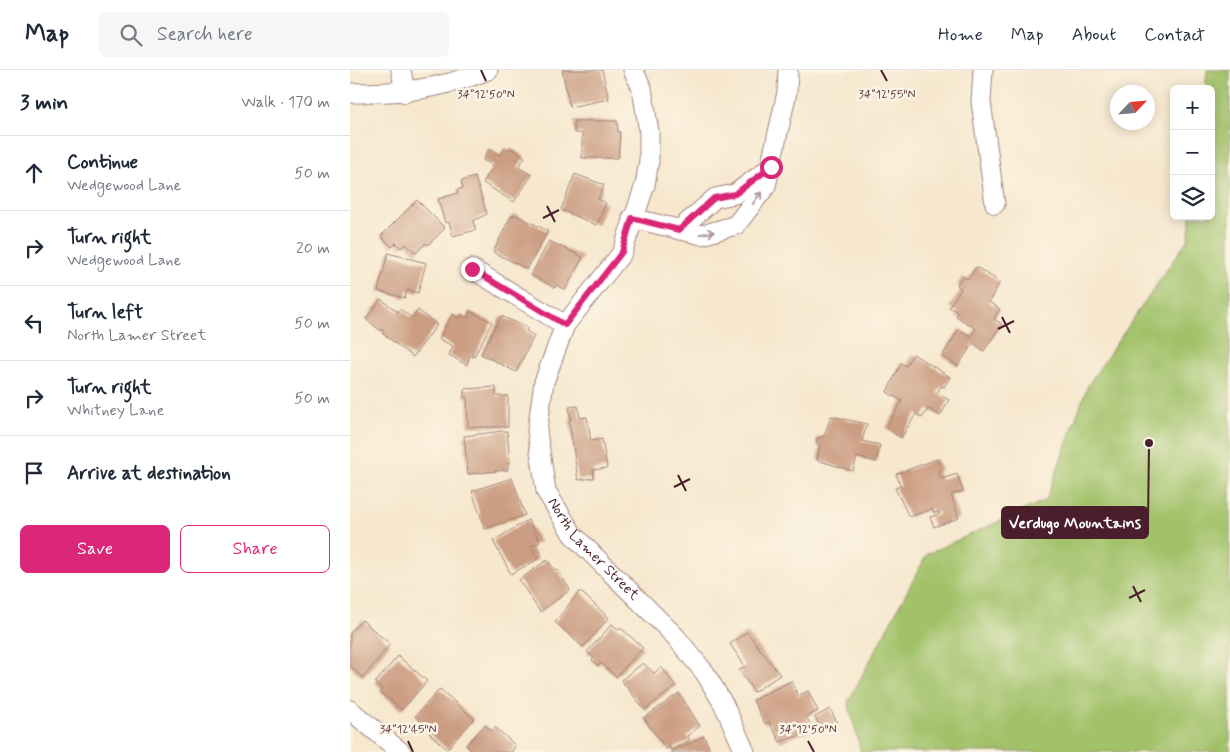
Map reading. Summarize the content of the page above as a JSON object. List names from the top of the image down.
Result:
{
  "streets": {
    "street": ["North Lamer Street"]
  },
  "places": ["Verdugo Mountains"],
  "north": "top right",
  "page": {
    "header": "Map",
    "search": "Search here",
    "nav": [
      "Home",
      "Map",
      "About",
      "Contact"
    ],
    "heading": ["3 min", "Walk · 170 m"],
    "map_buttons": ["+", "−"],
    "list": [
      ["Continue", "Wedgewood Lane", "50 m"],
      ["Turn right", "Wedgewood Lane", "20 m"],
      ["Turn left", "North Lamer Street", "50 m"],
      ["Turn right", "Whitney Lane", "50 m"],
      "Arrive at destination"
    ],
    "buttons": ["Save", "Share"]
  },
  "coordinates": ["34°12'50\"N", "34°12'55\"N", "34°12'45\"N"]
}
